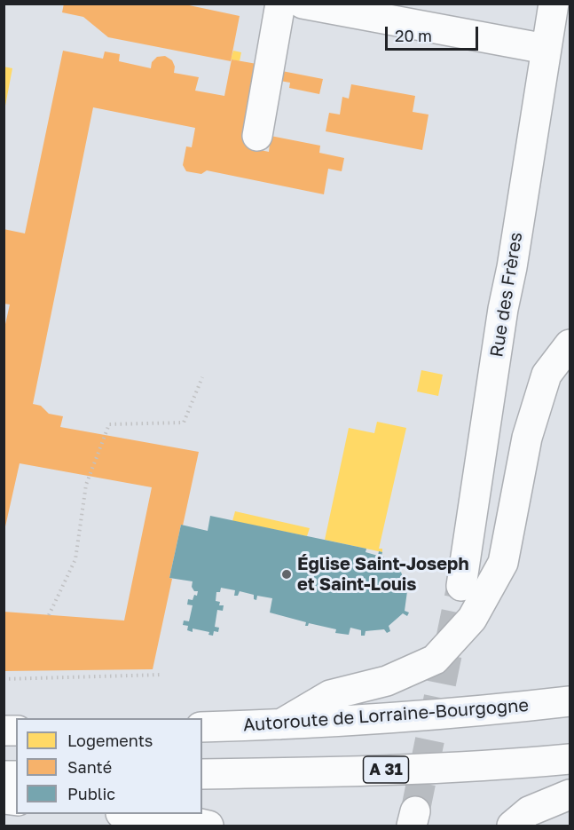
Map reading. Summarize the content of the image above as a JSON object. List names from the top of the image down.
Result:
{
  "streets": {
    "main road": ["Rue des Frères", "Autoroute de Lorraine-Bourgogne", "A 31"]
  },
  "places": ["Église Saint-Joseph et Saint-Louis"],
  "legend": ["Logements", "Santé", "Public"],
  "scale_bar": "20 m"
}
